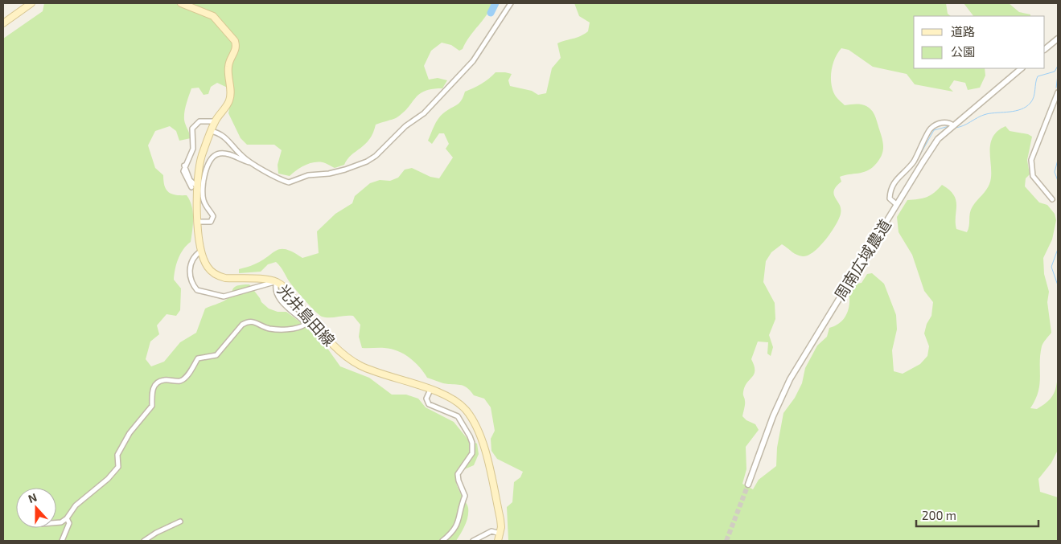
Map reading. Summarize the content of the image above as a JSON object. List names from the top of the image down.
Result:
{
  "streets": {
    "main road": ["光井島田線"],
    "street": ["周南広域農道"]
  },
  "legend": ["道路", "公園"],
  "scale_bar": "200 m",
  "north": "top"
}
